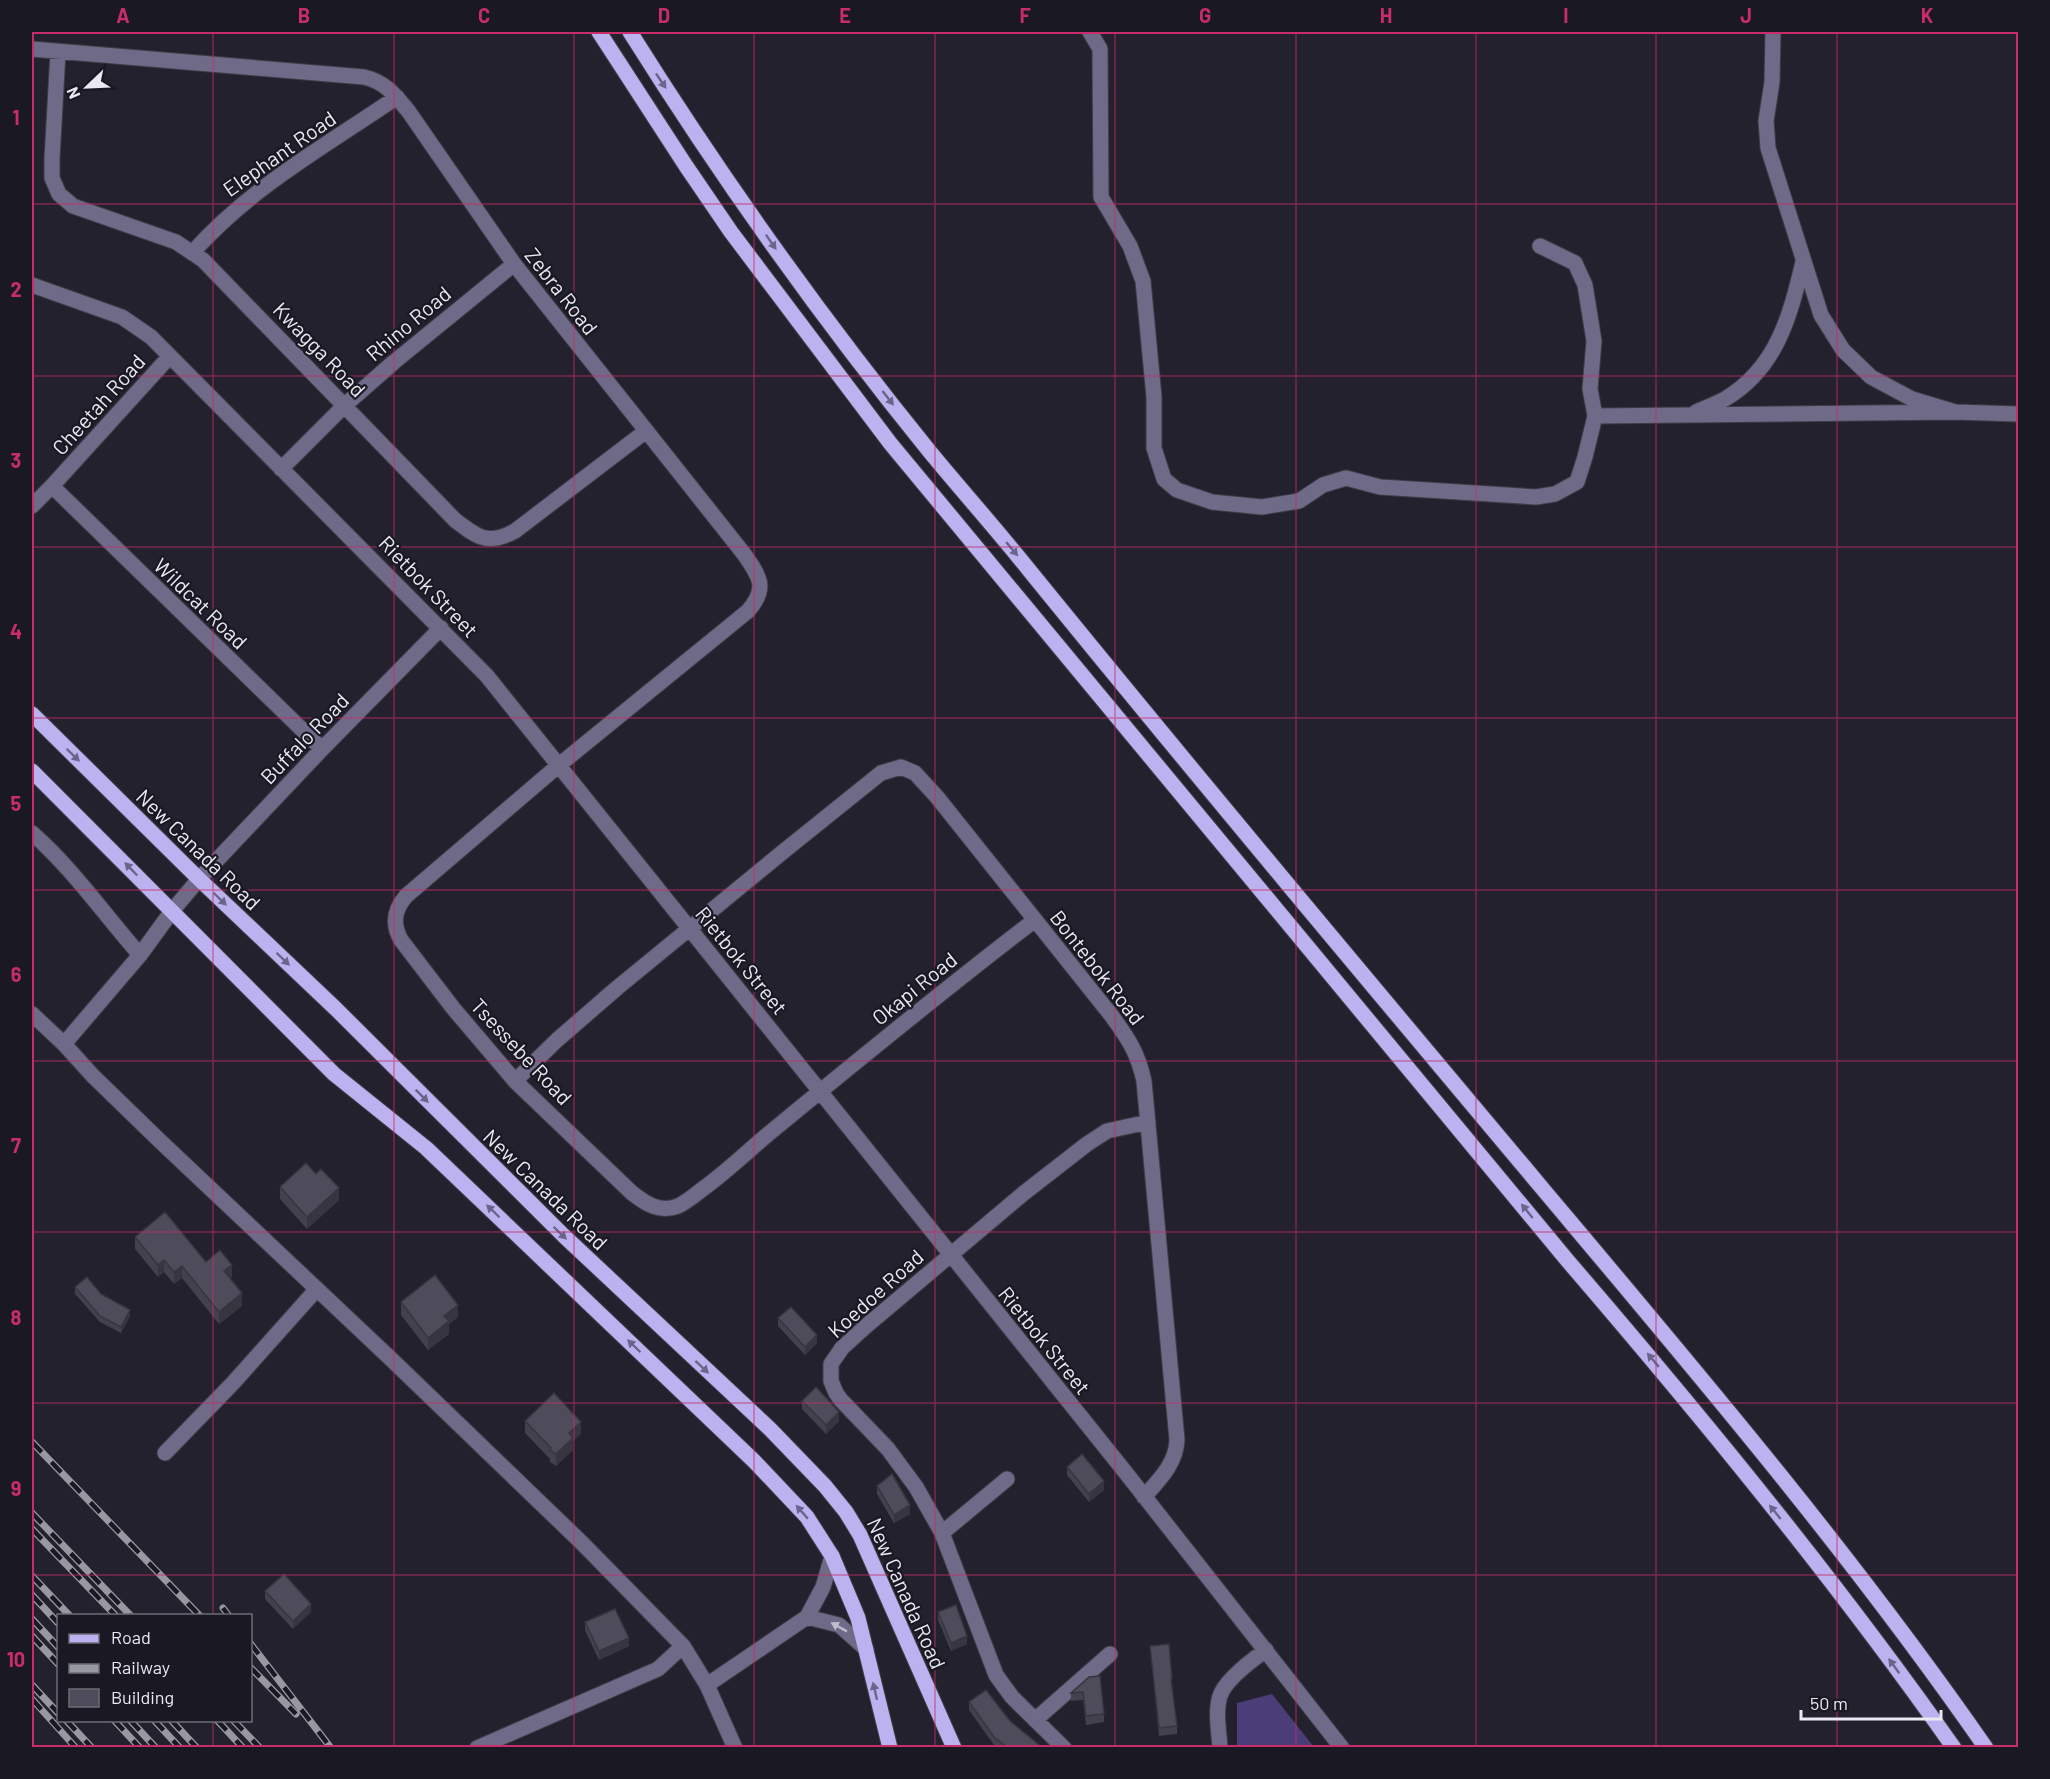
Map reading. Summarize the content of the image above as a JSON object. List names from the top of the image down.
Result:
{
  "streets": {
    "main road": ["New Canada Road"],
    "street": [
      "Elephant Road",
      "Zebra Road",
      "Rhino Road",
      "Kwagga Road",
      "Cheetah Road",
      "Rietbok Street",
      "Wildcat Road",
      "Buffalo Road",
      "Bontebok Road",
      "Okapi Road",
      "Tsessebe Road",
      "Koedoe Road"
    ]
  },
  "crossings": [
    ["Elephant Road", "Zebra Road"],
    ["Elephant Road", "Kwagga Road"],
    ["Zebra Road", "Rhino Road"],
    ["Zebra Road", "Kwagga Road"],
    ["Zebra Road", "Rietbok Street"],
    ["Zebra Road", "Tsessebe Road"],
    ["Rhino Road", "Kwagga Road"],
    ["Rhino Road", "Rietbok Street"],
    ["Cheetah Road", "Rietbok Street"],
    ["Cheetah Road", "Wildcat Road"],
    ["Rietbok Street", "Buffalo Road"],
    ["Rietbok Street", "Bontebok Road"],
    ["Rietbok Street", "Okapi Road"],
    ["Rietbok Street", "Tsessebe Road"],
    ["Rietbok Street", "Koedoe Road"],
    ["Wildcat Road", "Buffalo Road"],
    ["Buffalo Road", "New Canada Road"],
    ["Bontebok Road", "Okapi Road"],
    ["Bontebok Road", "Koedoe Road"],
    ["Okapi Road", "Tsessebe Road"]
  ],
  "legend": ["Road", "Railway", "Building"],
  "scale_bar": "50 m",
  "north": "bottom left",
  "grid": {
    "columns": [
      "A",
      "B",
      "C",
      "D",
      "E",
      "F",
      "G",
      "H",
      "I",
      "J",
      "K"
    ],
    "rows": [
      "1",
      "2",
      "3",
      "4",
      "5",
      "6",
      "7",
      "8",
      "9",
      "10"
    ]
  }
}
